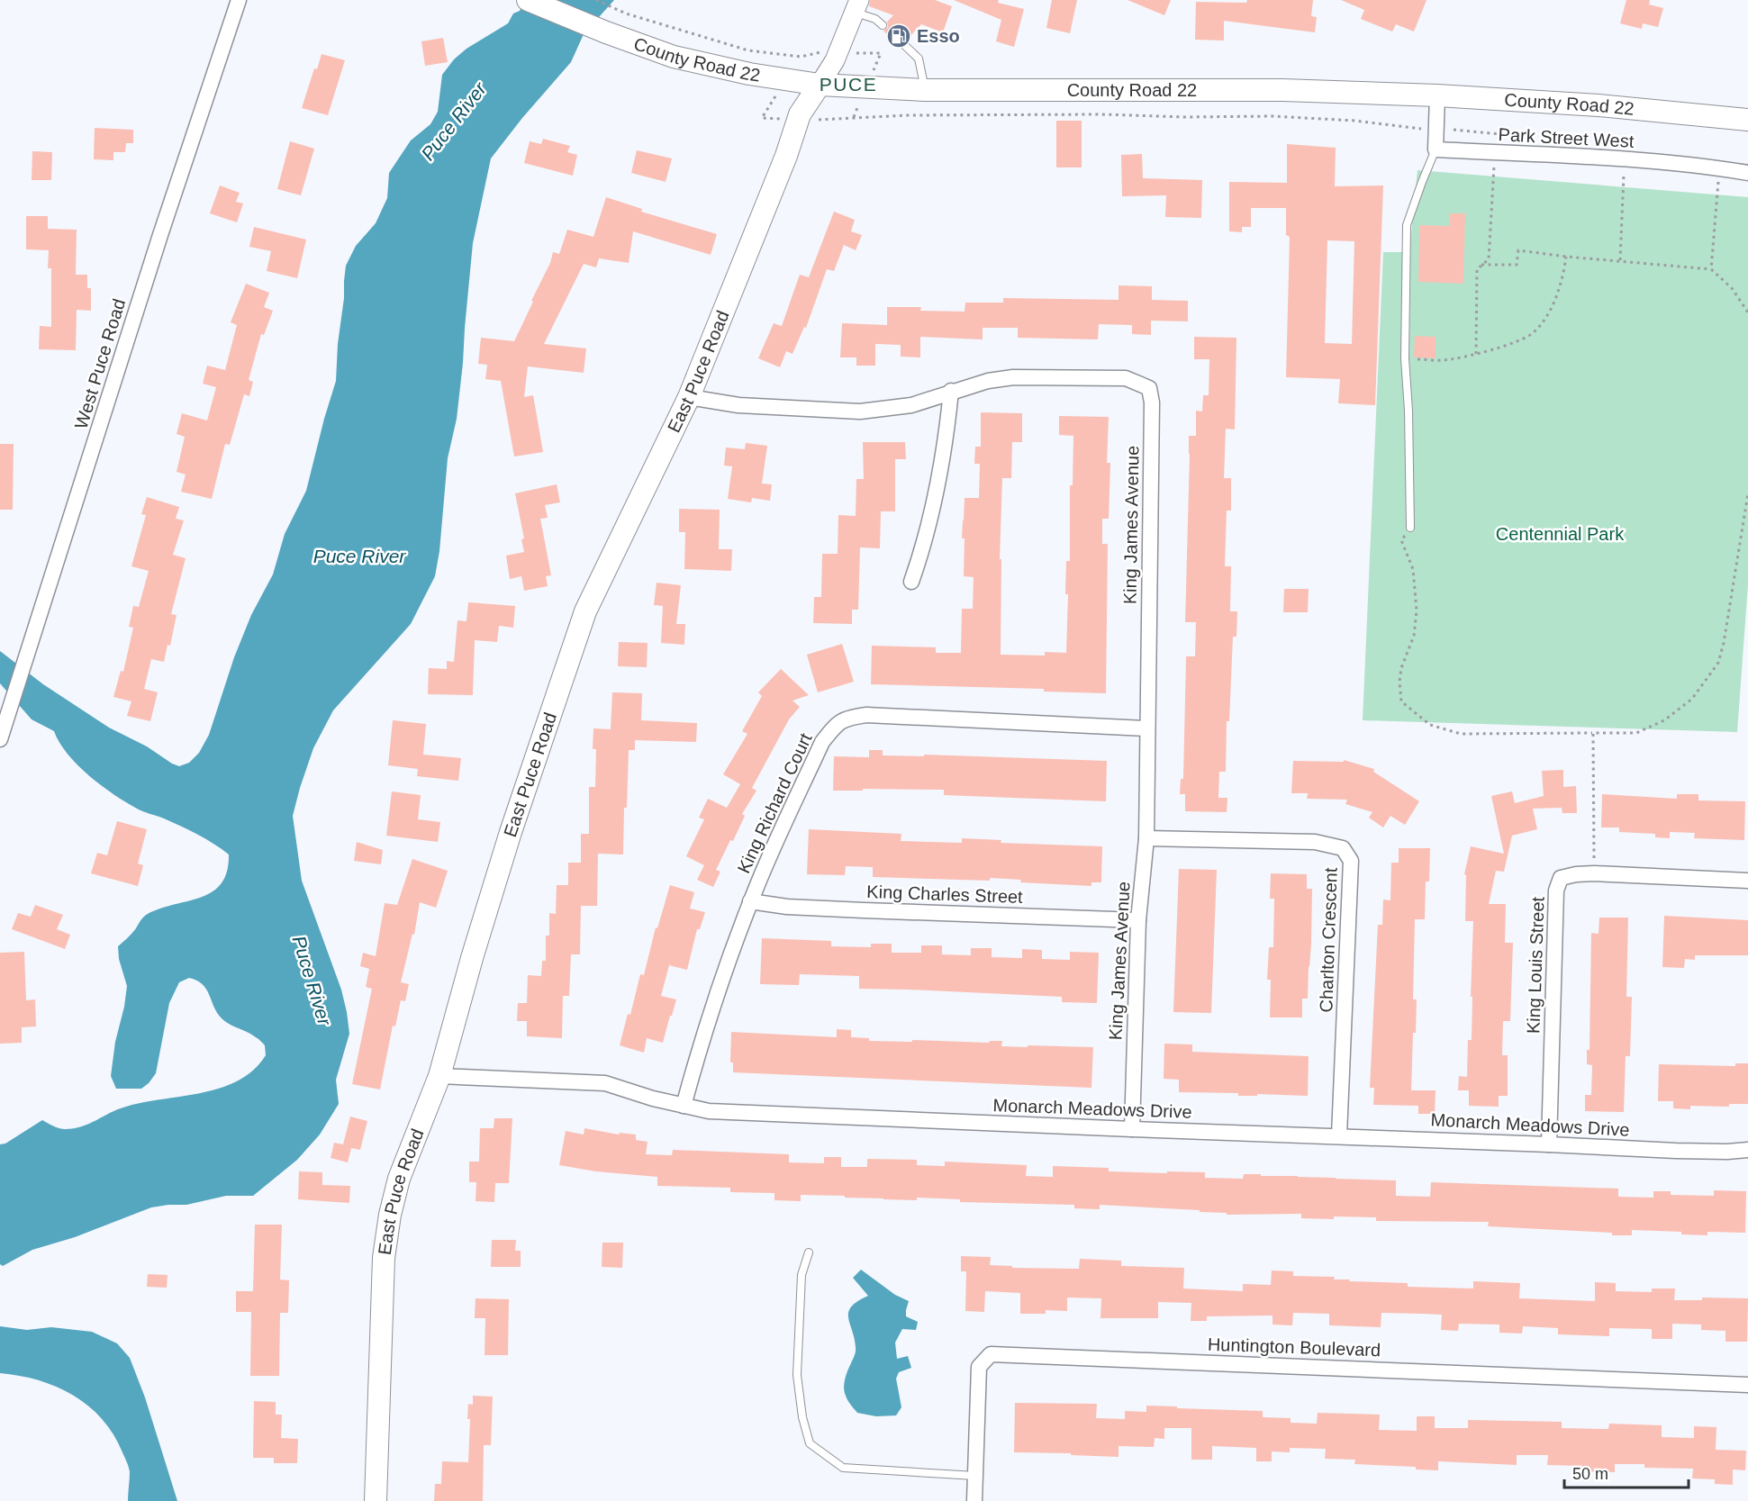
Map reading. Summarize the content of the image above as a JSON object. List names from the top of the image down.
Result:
{
  "streets": {
    "main road": ["County Road 22", "East Puce Road"],
    "street": [
      "Park Street West",
      "West Puce Road",
      "King James Avenue",
      "King Richard Court",
      "King Charles Street",
      "Charlton Crescent",
      "King Louis Street",
      "Monarch Meadows Drive",
      "Huntington Boulevard"
    ]
  },
  "crossings": [
    ["County Road 22", "East Puce Road"],
    ["East Puce Road", "King James Avenue"],
    ["East Puce Road", "Monarch Meadows Drive"],
    ["King James Avenue", "King Richard Court"],
    ["King James Avenue", "King Charles Street"],
    ["King James Avenue", "Charlton Crescent"],
    ["King James Avenue", "Monarch Meadows Drive"],
    ["King Richard Court", "King Charles Street"],
    ["King Richard Court", "Monarch Meadows Drive"],
    ["Charlton Crescent", "Monarch Meadows Drive"],
    ["King Louis Street", "Monarch Meadows Drive"]
  ],
  "districts": ["PUCE"],
  "water": ["Puce River"],
  "parks": ["Centennial Park"],
  "places": {
    "fuel station": ["Esso"]
  },
  "scale_bar": "50 m"
}
